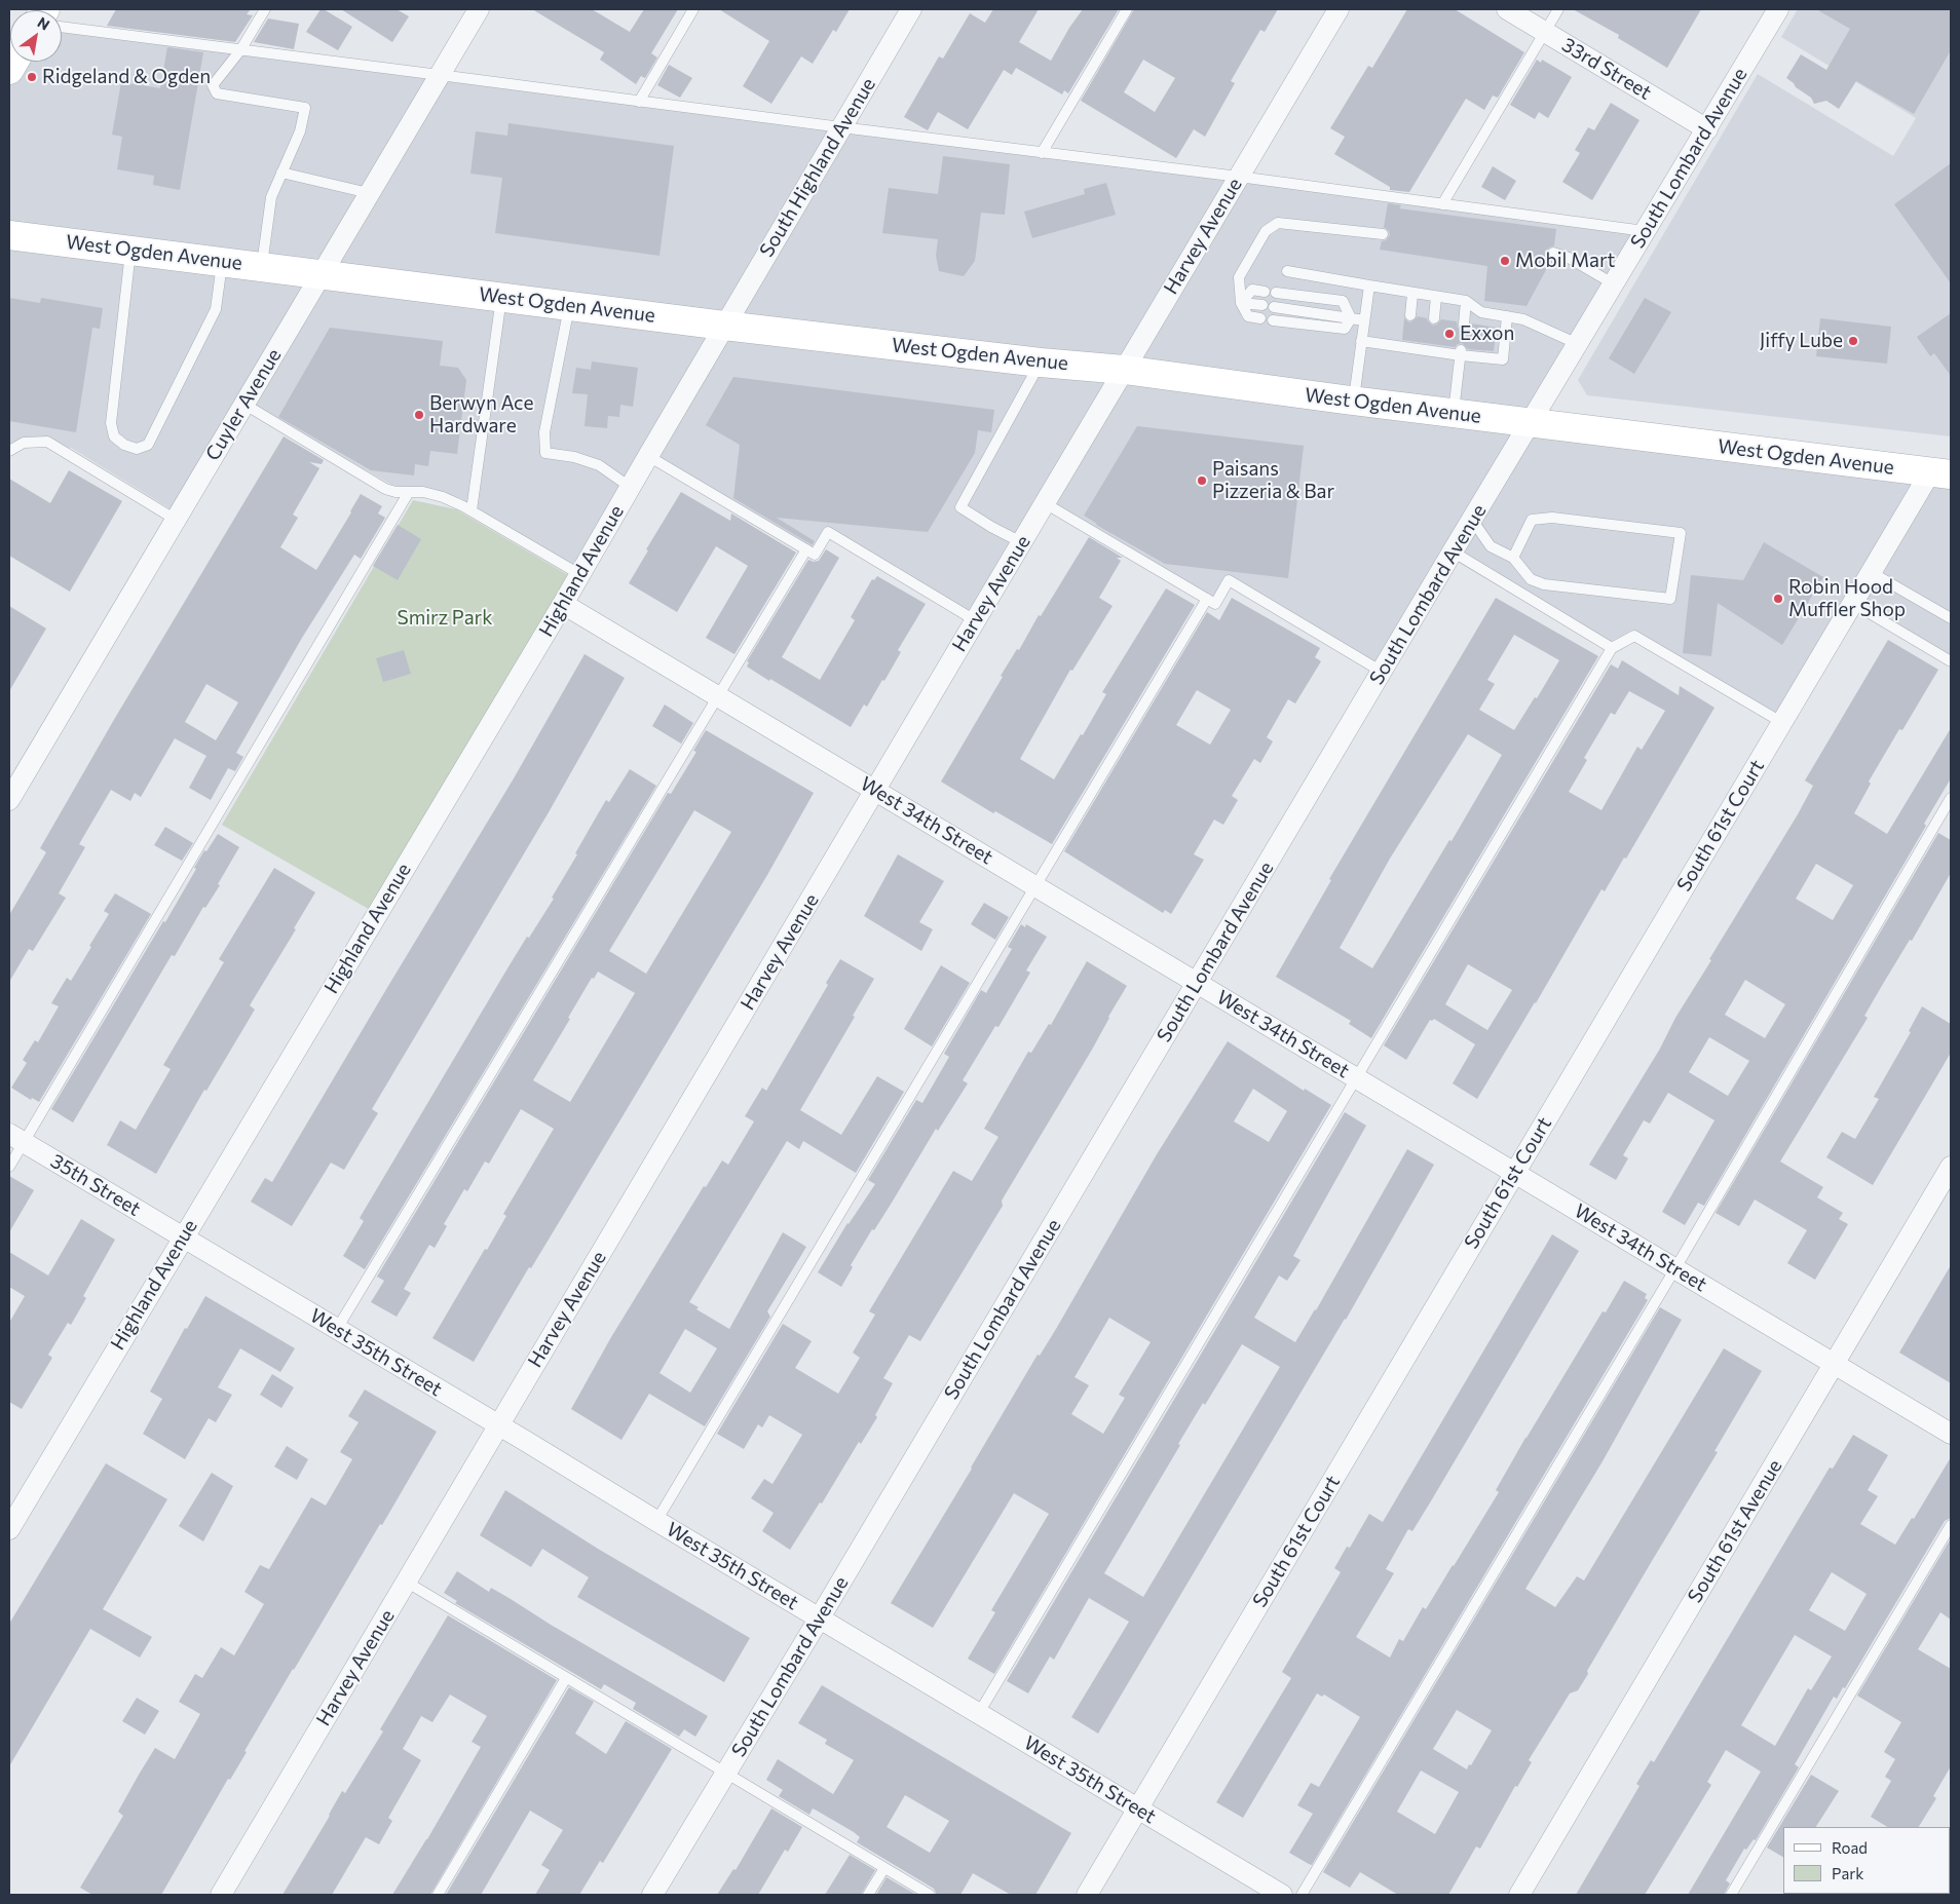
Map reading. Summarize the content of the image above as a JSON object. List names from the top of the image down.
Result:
{
  "streets": {
    "main road": ["West Ogden Avenue"],
    "street": [
      "33rd Street",
      "South Lombard Avenue",
      "South Highland Avenue",
      "Harvey Avenue",
      "Cuyler Avenue",
      "Highland Avenue",
      "West 34th Street",
      "South 61st Court",
      "35th Street",
      "West 35th Street",
      "South 61st Avenue"
    ]
  },
  "crossings": [
    ["33rd Street", "South Lombard Avenue"],
    ["South Lombard Avenue", "West Ogden Avenue"],
    ["South Lombard Avenue", "West 34th Street"],
    ["South Lombard Avenue", "West 35th Street"],
    ["South Highland Avenue", "West Ogden Avenue"],
    ["South Highland Avenue", "Highland Avenue"],
    ["Harvey Avenue", "West Ogden Avenue"],
    ["Harvey Avenue", "West 34th Street"],
    ["Harvey Avenue", "West 35th Street"],
    ["West Ogden Avenue", "Cuyler Avenue"],
    ["West Ogden Avenue", "Highland Avenue"],
    ["West Ogden Avenue", "South 61st Court"],
    ["Highland Avenue", "West 34th Street"],
    ["Highland Avenue", "35th Street"],
    ["Highland Avenue", "West 35th Street"],
    ["West 34th Street", "South 61st Court"],
    ["West 34th Street", "South 61st Avenue"],
    ["South 61st Court", "West 35th Street"],
    ["35th Street", "West 35th Street"]
  ],
  "parks": ["Smirz Park"],
  "places": [
    "Ridgeland & Ogden",
    "Mobil Mart",
    "Exxon",
    "Jiffy Lube",
    "Berwyn Ace Hardware",
    "Paisans Pizzeria & Bar",
    "Robin Hood Muffler Shop"
  ],
  "legend": ["Road", "Park"],
  "north": "top right"
}
